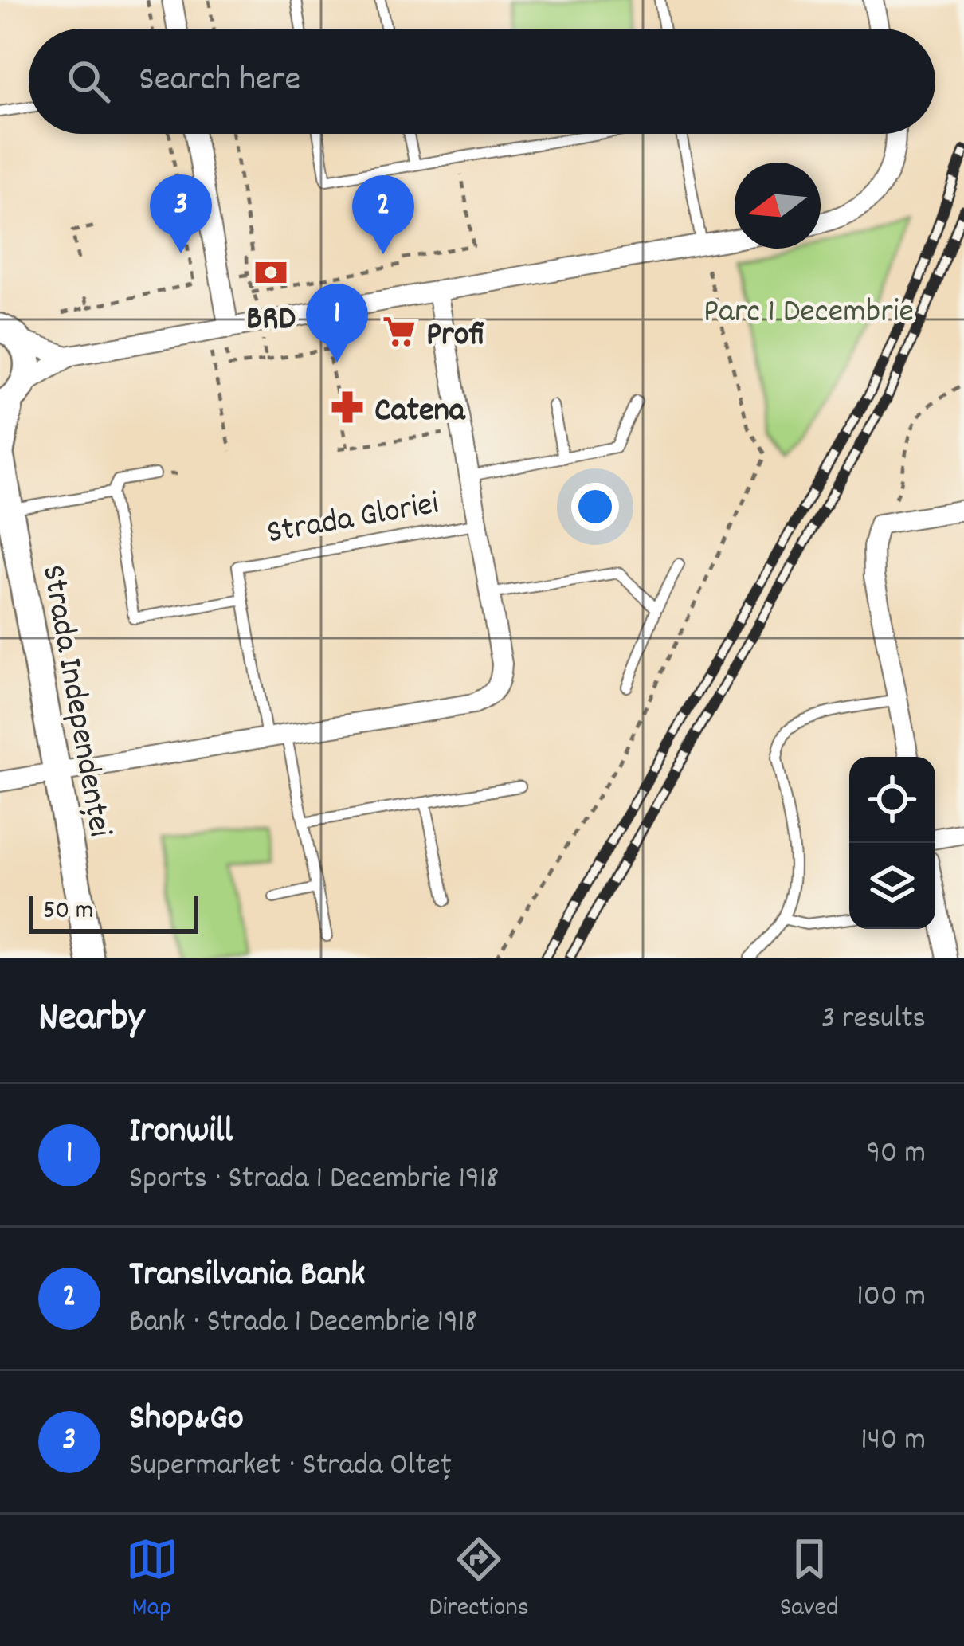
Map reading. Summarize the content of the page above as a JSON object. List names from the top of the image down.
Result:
{
  "streets": {
    "main road": ["Strada Independenței"],
    "street": ["Strada Gloriei"]
  },
  "crossings": [
    ["Strada Gloriei", "Strada Independenței"]
  ],
  "parks": ["Parc 1 Decembrie"],
  "places": {
    "bank": ["BRD"],
    "supermarket": ["Profi"],
    "pharmacy": ["Catena"]
  },
  "scale_bar": "50 m",
  "north": "left",
  "page": {
    "search": "Search here",
    "pins": ["3", "2", "1"],
    "scale": "50 m",
    "heading": ["Nearby", "3 results"],
    "list": [
      {
        "mark": "1",
        "name": "Ironwill",
        "note": "Sports · Strada 1 Decembrie 1918",
        "value": "90 m"
      },
      {
        "mark": "2",
        "name": "Transilvania Bank",
        "note": "Bank · Strada 1 Decembrie 1918",
        "value": "100 m"
      },
      {
        "mark": "3",
        "name": "Shop&Go",
        "note": "Supermarket · Strada Olteț",
        "value": "140 m"
      }
    ],
    "nav": ["Map", "Directions", "Saved"]
  }
}
